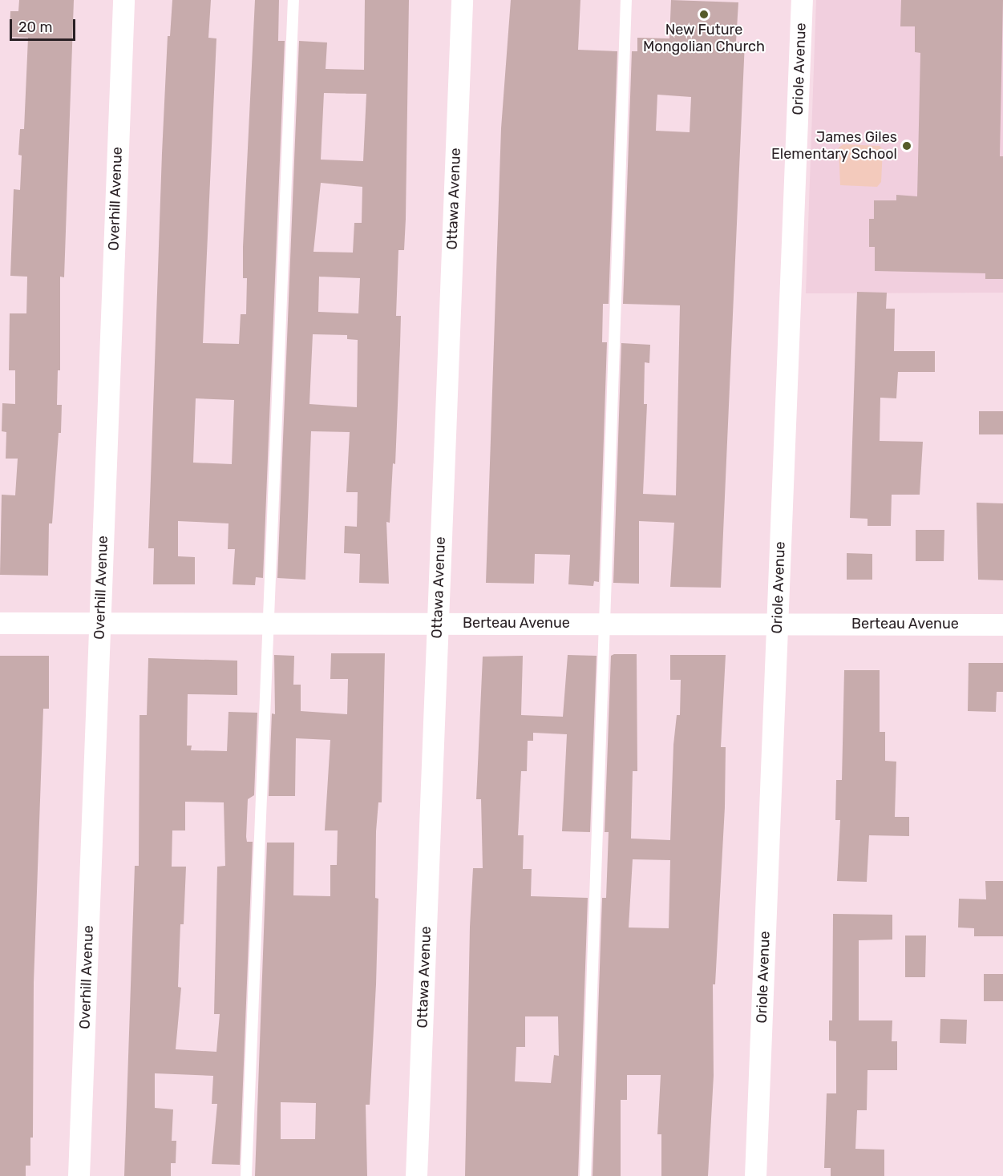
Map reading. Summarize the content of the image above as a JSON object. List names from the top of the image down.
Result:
{
  "streets": {
    "street": [
      "Oriole Avenue",
      "Overhill Avenue",
      "Ottawa Avenue",
      "Berteau Avenue"
    ]
  },
  "crossings": [
    ["Oriole Avenue", "Berteau Avenue"],
    ["Overhill Avenue", "Berteau Avenue"],
    ["Ottawa Avenue", "Berteau Avenue"]
  ],
  "places": ["New Future Mongolian Church", "James Giles Elementary School"],
  "scale_bar": "20 m"
}
